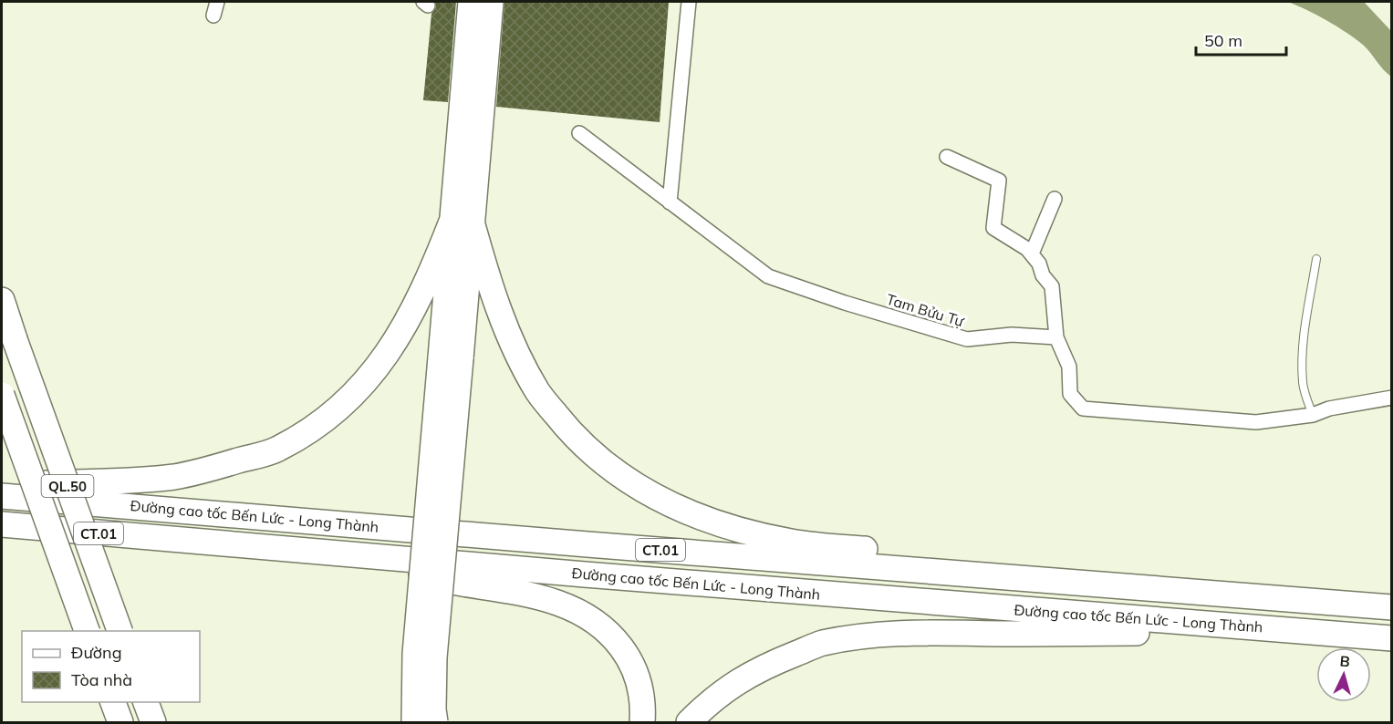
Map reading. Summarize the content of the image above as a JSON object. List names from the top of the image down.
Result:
{
  "streets": {
    "highway": ["QL.50", "Đường cao tốc Bến Lức - Long Thành", "CT.01"],
    "street": ["Tam Bửu Tự"]
  },
  "legend": ["Đường", "Tòa nhà"],
  "scale_bar": "50 m",
  "north": "top"
}
